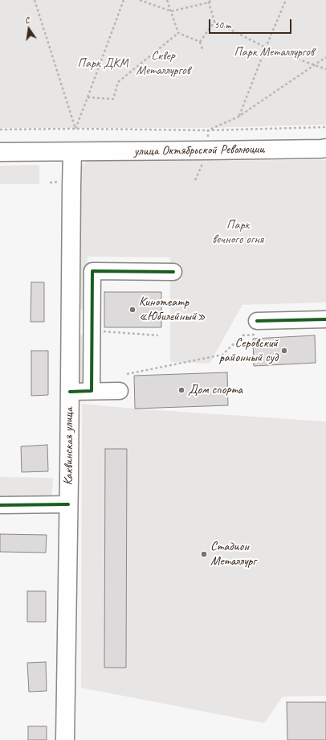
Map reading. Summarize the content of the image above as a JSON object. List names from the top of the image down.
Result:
{
  "streets": {
    "main road": ["улица Октябрьской Революции", "Каквинская улица"]
  },
  "crossings": [
    ["улица Октябрьской Революции", "Каквинская улица"]
  ],
  "parks": [
    "Парк Металлургов",
    "Сквер Металлургов",
    "Парк ДКМ",
    "Парк вечного огня"
  ],
  "places": [
    "Кинотеатр «Юбилейный»",
    "Серовский районный суд",
    "Дом спорта",
    "Стадион Металлург"
  ],
  "scale_bar": "50 m",
  "north": "top"
}
